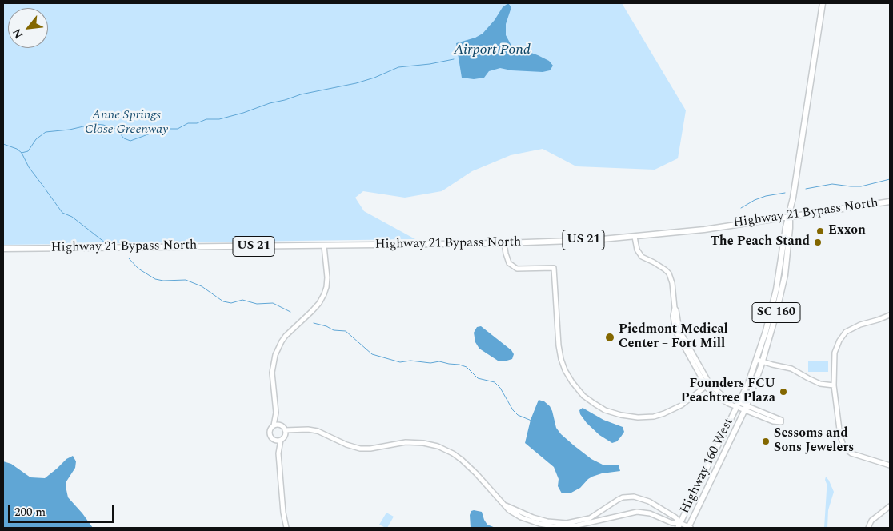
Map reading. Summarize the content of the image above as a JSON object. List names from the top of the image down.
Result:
{
  "streets": {
    "main road": [
      "Highway 21 Bypass North",
      "US 21",
      "SC 160",
      "Highway 160 West"
    ]
  },
  "crossings": [
    ["Highway 21 Bypass North", "SC 160"],
    ["Highway 21 Bypass North", "Highway 160 West"],
    ["SC 160", "Highway 160 West"]
  ],
  "water": ["Airport Pond"],
  "parks": ["Anne Springs Close Greenway"],
  "places": [
    "Exxon",
    "The Peach Stand",
    "Piedmont Medical Center – Fort Mill",
    "Founders FCU Peachtree Plaza",
    "Sessoms and Sons Jewelers"
  ],
  "scale_bar": "200 m",
  "north": "bottom left"
}
